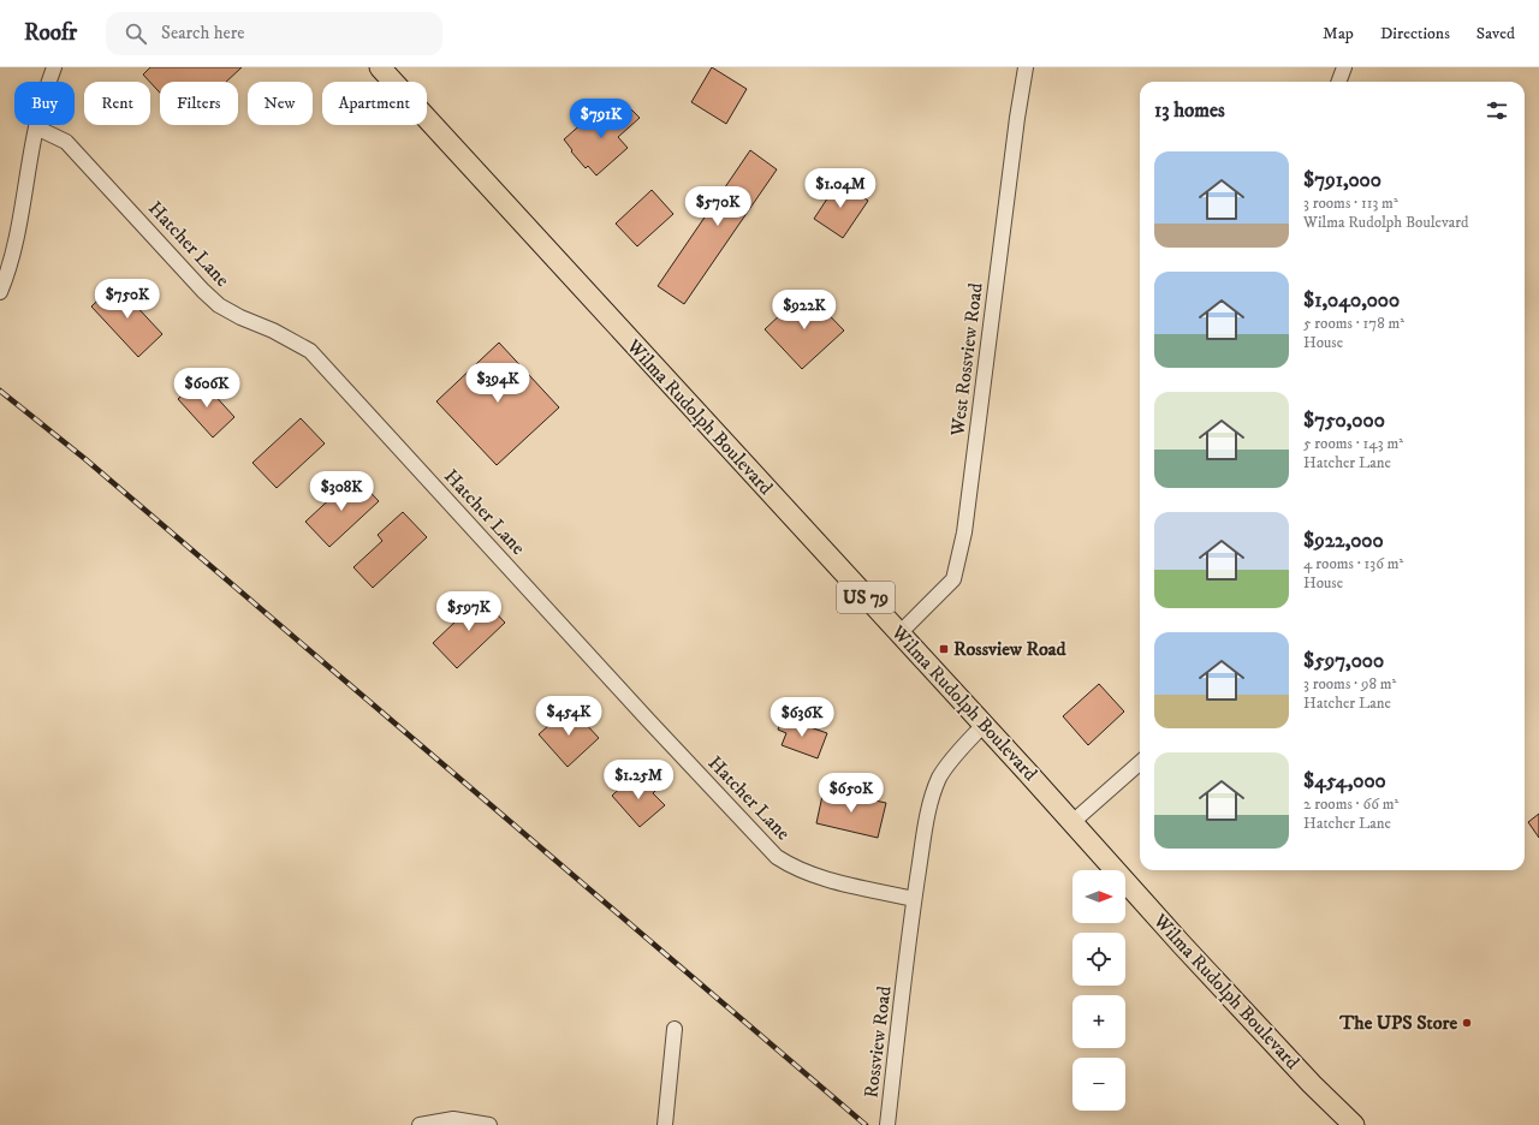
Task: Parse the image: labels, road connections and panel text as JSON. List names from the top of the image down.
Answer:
{
  "streets": {
    "highway": ["Wilma Rudolph Boulevard", "US 79"],
    "street": ["Hatcher Lane", "West Rossview Road", "Rossview Road"]
  },
  "crossings": [
    ["Hatcher Lane", "Rossview Road"],
    ["West Rossview Road", "Wilma Rudolph Boulevard"],
    ["Wilma Rudolph Boulevard", "Rossview Road"]
  ],
  "places": {
    "transit": ["Rossview Road"],
    "other": ["The UPS Store"]
  },
  "north": "right",
  "page": {
    "header": "Roofr",
    "search": "Search here",
    "nav": ["Map", "Directions", "Saved"],
    "chip": [
      "Buy",
      "Rent",
      "Filters",
      "New",
      "Apartment"
    ],
    "heading": "13 homes",
    "price": [
      "$791K",
      "$1.04M",
      "$570K",
      "$750K",
      "$922K",
      "$394K",
      "$606K",
      "$308K",
      "$597K",
      "$454K",
      "$636K",
      "$1.25M",
      "$650K"
    ],
    "list": [
      {
        "name": "$791,000",
        "note": "3 rooms · 113 m² · Wilma Rudolph Boulevard"
      },
      {
        "name": "$1,040,000",
        "note": "5 rooms · 178 m² · House"
      },
      {
        "name": "$750,000",
        "note": "5 rooms · 143 m² · Hatcher Lane"
      },
      {
        "name": "$922,000",
        "note": "4 rooms · 136 m² · House"
      },
      {
        "name": "$597,000",
        "note": "3 rooms · 98 m² · Hatcher Lane"
      },
      {
        "name": "$454,000",
        "note": "2 rooms · 66 m² · Hatcher Lane"
      }
    ],
    "map_buttons": ["+", "−"]
  }
}
